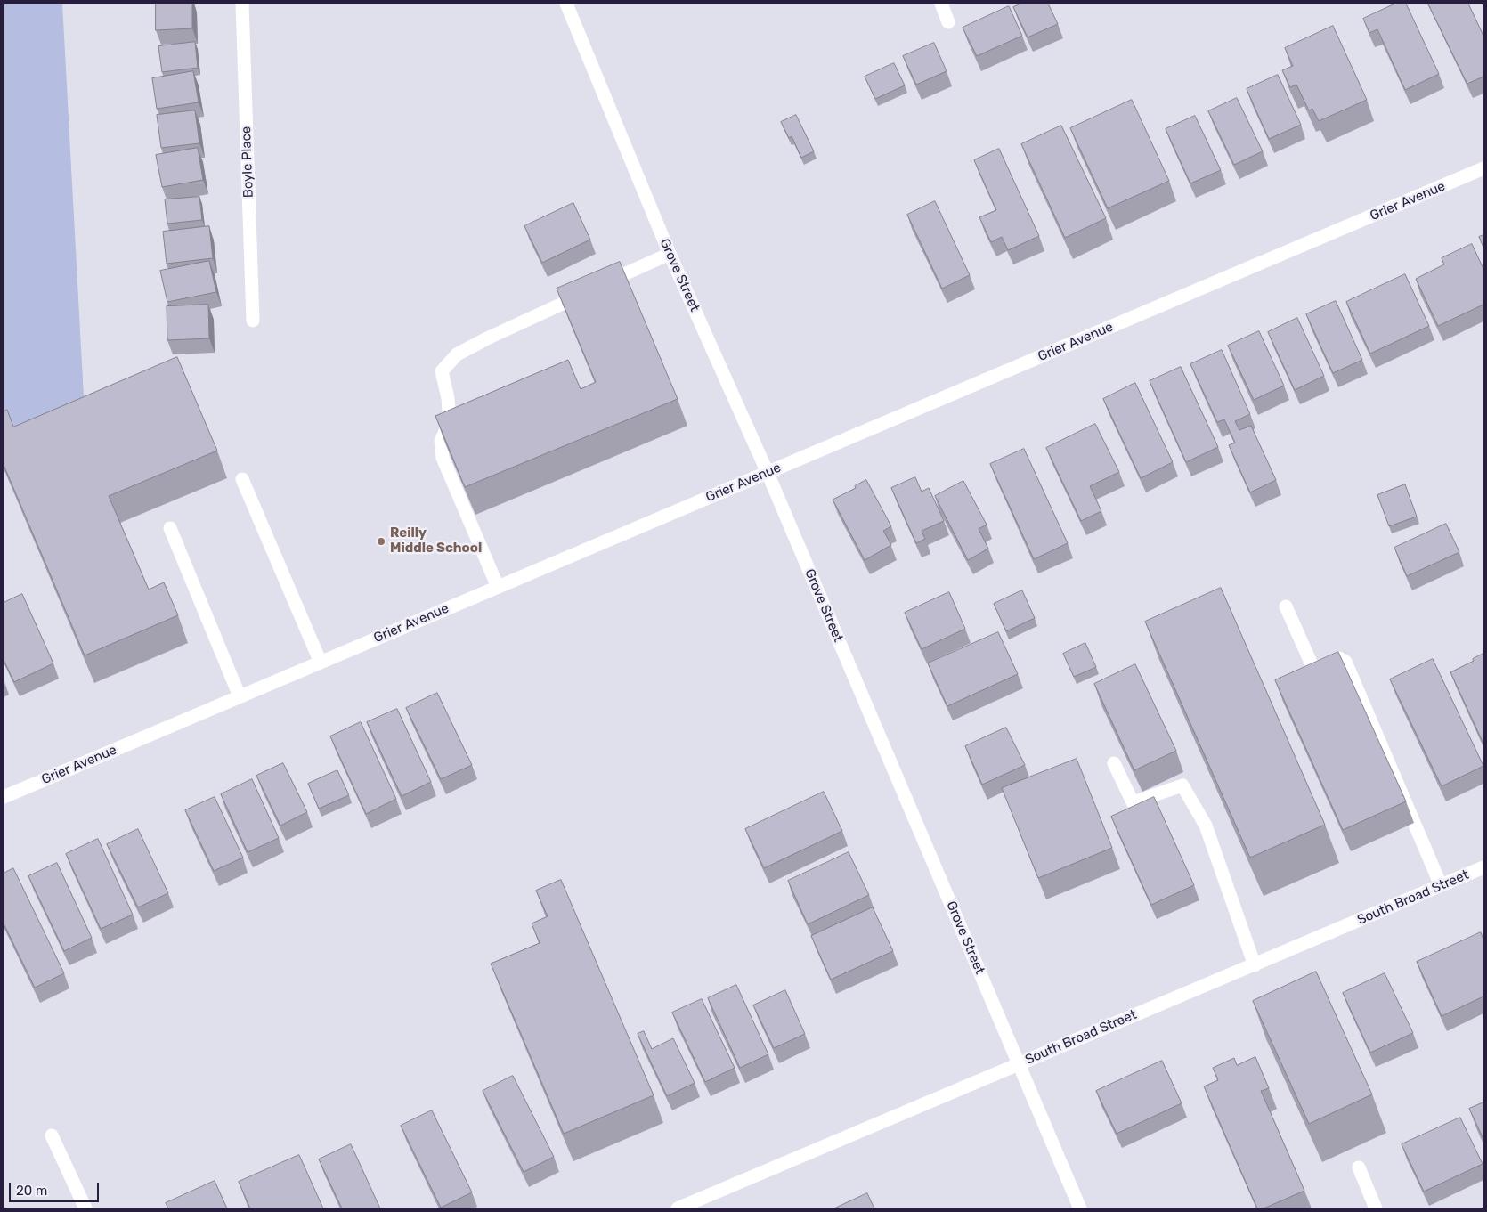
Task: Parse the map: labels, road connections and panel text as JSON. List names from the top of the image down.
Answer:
{
  "streets": {
    "street": [
      "Boyle Place",
      "Grier Avenue",
      "Grove Street",
      "South Broad Street"
    ]
  },
  "crossings": [
    ["Grier Avenue", "Grove Street"],
    ["Grove Street", "South Broad Street"]
  ],
  "places": ["Reilly Middle School"],
  "scale_bar": "20 m"
}
